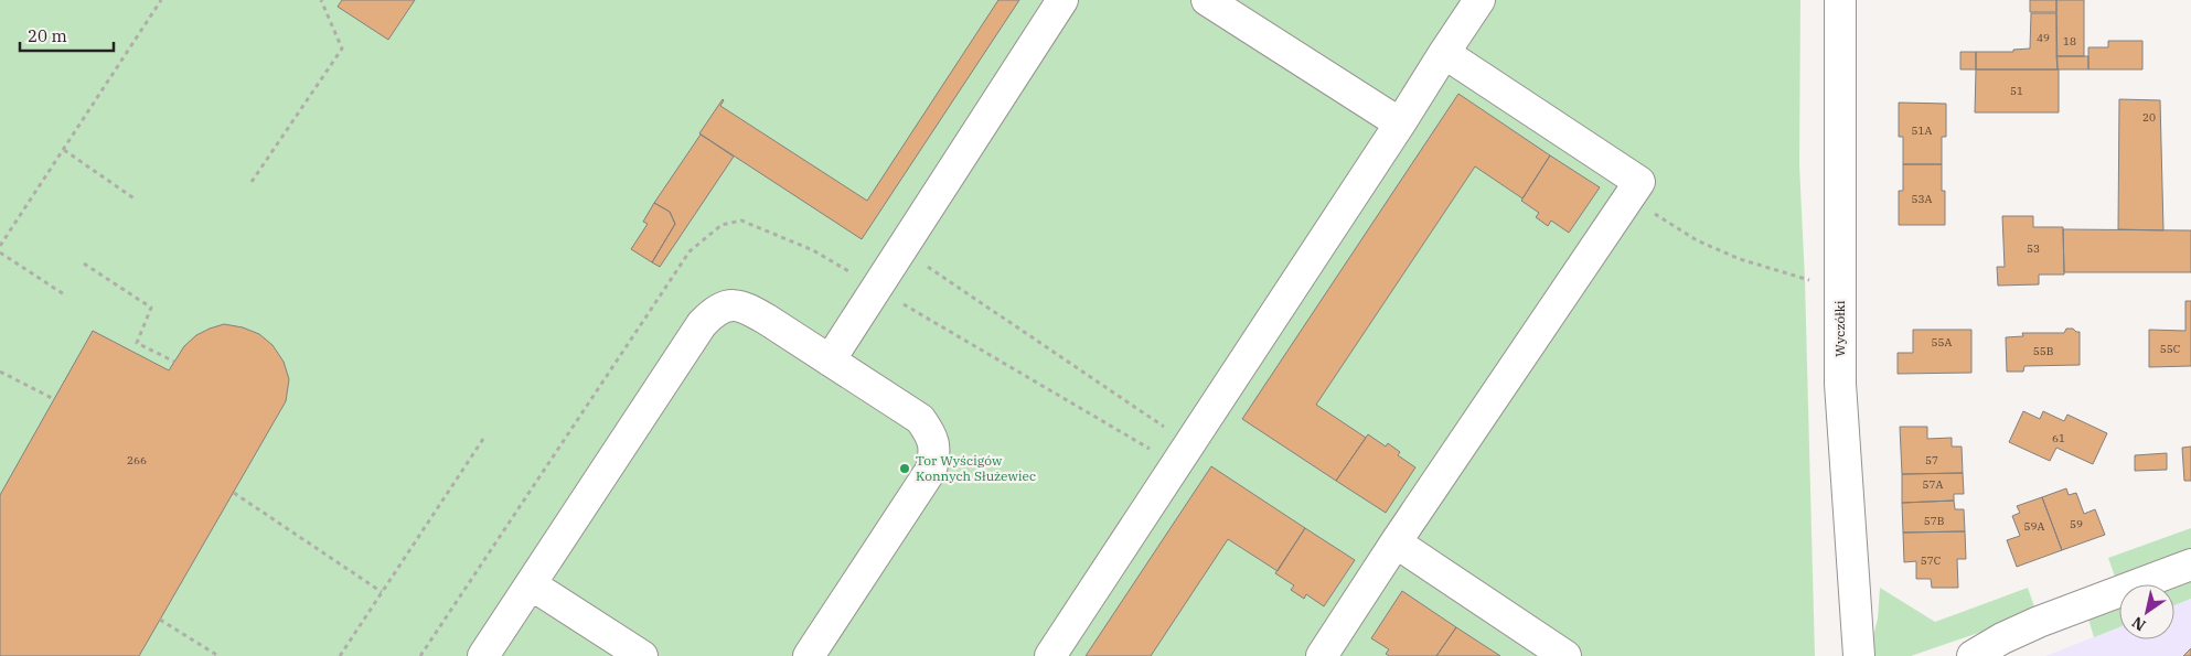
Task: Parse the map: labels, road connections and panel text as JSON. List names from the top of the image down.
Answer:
{
  "streets": {
    "street": ["Wyczółki"]
  },
  "places": ["Tor Wyścigów Konnych Służewiec"],
  "house_numbers": [
    "49",
    "18",
    "51",
    "20",
    "51A",
    "53A",
    "53",
    "55A",
    "55C",
    "55B",
    "61",
    "266",
    "57",
    "57A",
    "57B",
    "59",
    "59A",
    "57C"
  ],
  "scale_bar": "20 m",
  "north": "bottom left"
}
